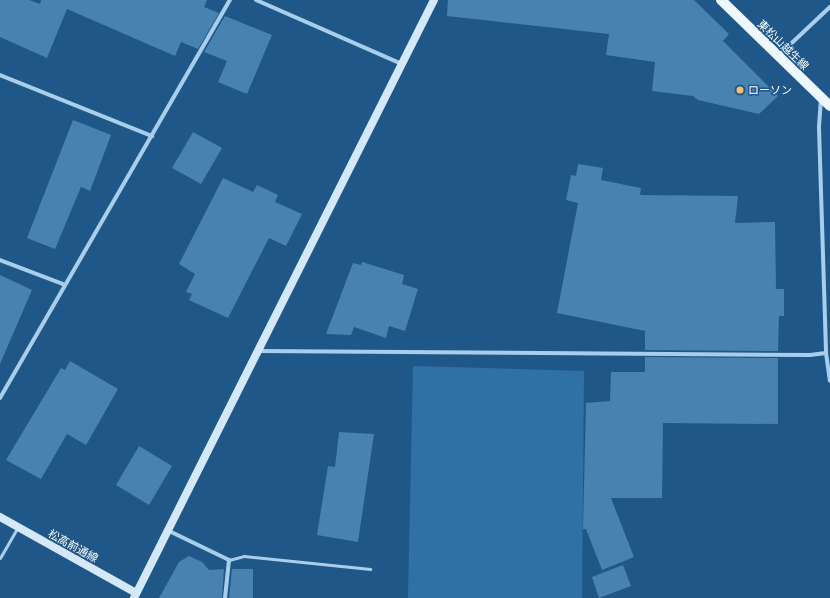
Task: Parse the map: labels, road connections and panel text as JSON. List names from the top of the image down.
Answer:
{
  "streets": {
    "main road": ["東松山越生線"],
    "street": ["松高前通線"]
  },
  "places": ["ローソン"]
}
